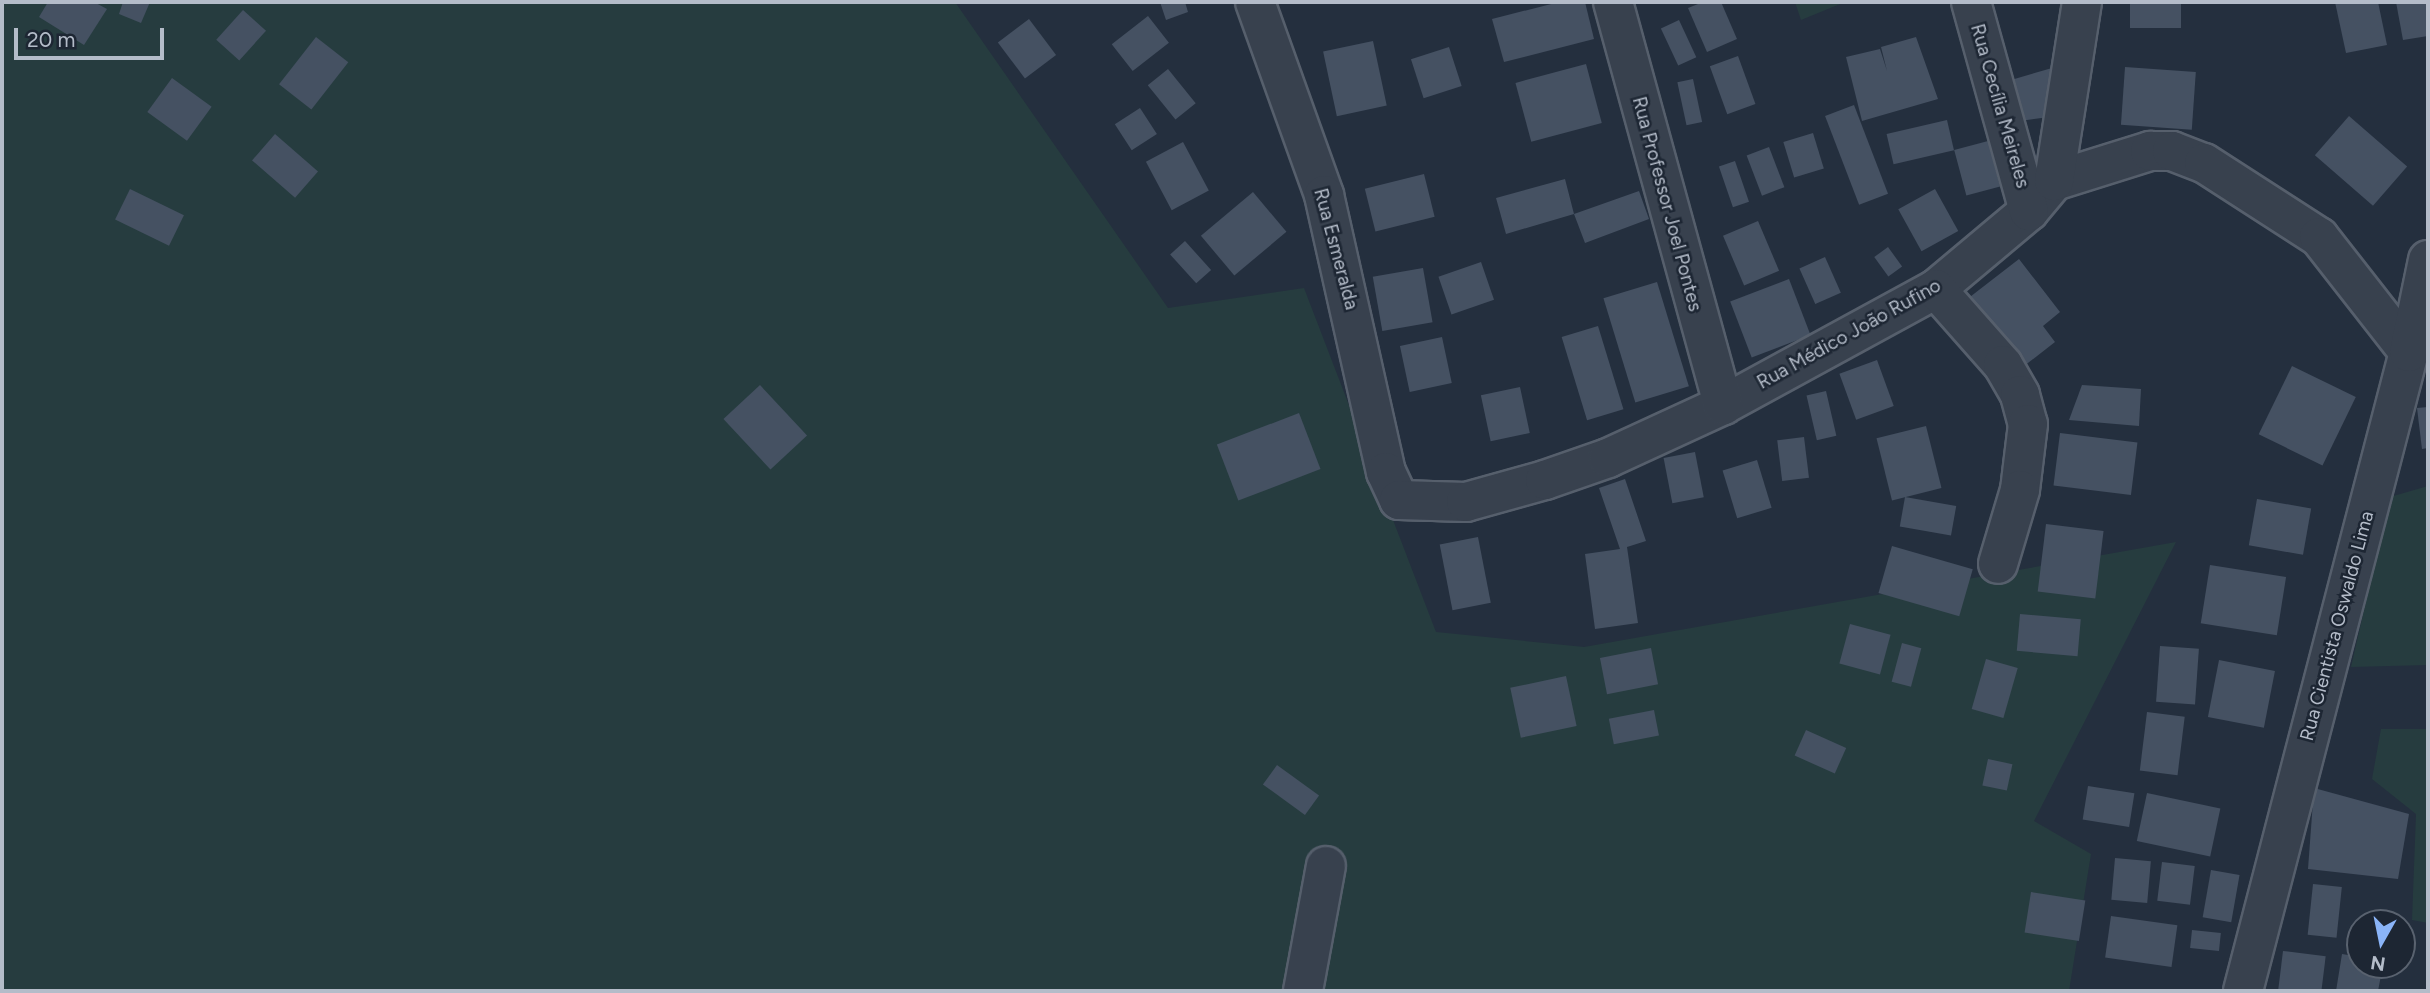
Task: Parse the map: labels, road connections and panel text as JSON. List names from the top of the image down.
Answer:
{
  "streets": {
    "street": [
      "Rua Cecília Meireles",
      "Rua Professor Joel Pontes",
      "Rua Esmeralda",
      "Rua Médico João Rufino",
      "Rua Cientista Oswaldo Lima"
    ]
  },
  "crossings": [
    ["Rua Cecília Meireles", "Rua Médico João Rufino"],
    ["Rua Professor Joel Pontes", "Rua Médico João Rufino"],
    ["Rua Esmeralda", "Rua Médico João Rufino"]
  ],
  "scale_bar": "20 m",
  "north": "bottom"
}
